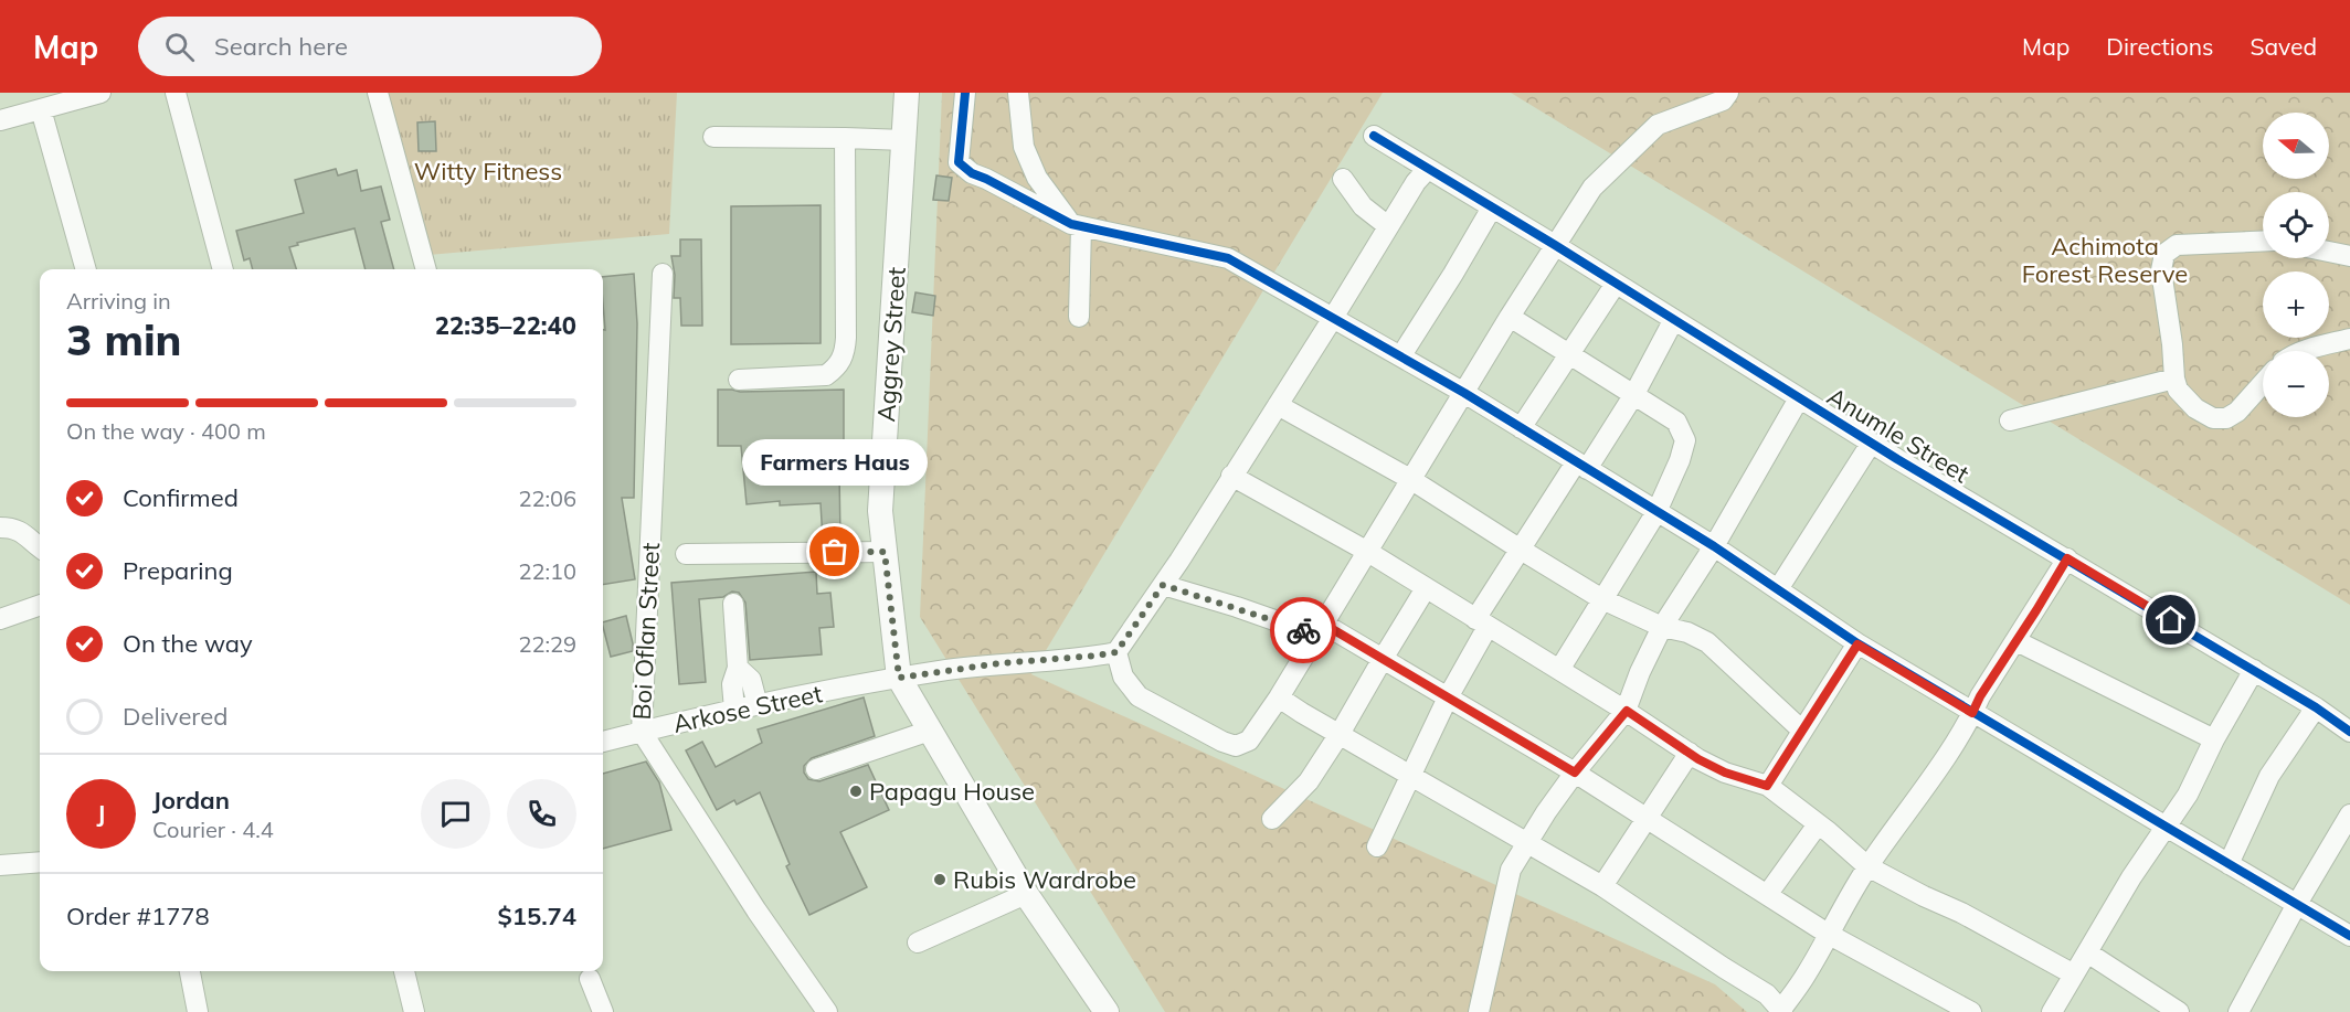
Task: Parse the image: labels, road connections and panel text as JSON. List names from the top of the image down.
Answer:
{
  "streets": {
    "main road": ["Aggrey Street"],
    "street": ["Anumle Street", "Boi Oflan Street", "Arkose Street"]
  },
  "crossings": [
    ["Aggrey Street", "Arkose Street"],
    ["Boi Oflan Street", "Arkose Street"]
  ],
  "parks": ["Witty Fitness", "Achimota Forest Reserve"],
  "places": ["Farmers Haus", "Papagu House", "Rubis Wardrobe"],
  "north": "left",
  "page": {
    "header": "Map",
    "search": "Search here",
    "nav": ["Map", "Directions", "Saved"],
    "map_buttons": ["+", "−"],
    "heading": ["3 min", "Arriving in", "22:35–22:40"],
    "panel": [
      "Jordan",
      "Courier · 4.4",
      "Order #1778",
      "$15.74"
    ],
    "bar": "On the way · 400 m",
    "bubble": "Farmers Haus",
    "list": [
      ["Confirmed", "22:06"],
      ["Preparing", "22:10"],
      ["On the way", "22:29"],
      "Delivered"
    ],
    "round": "J"
  }
}
